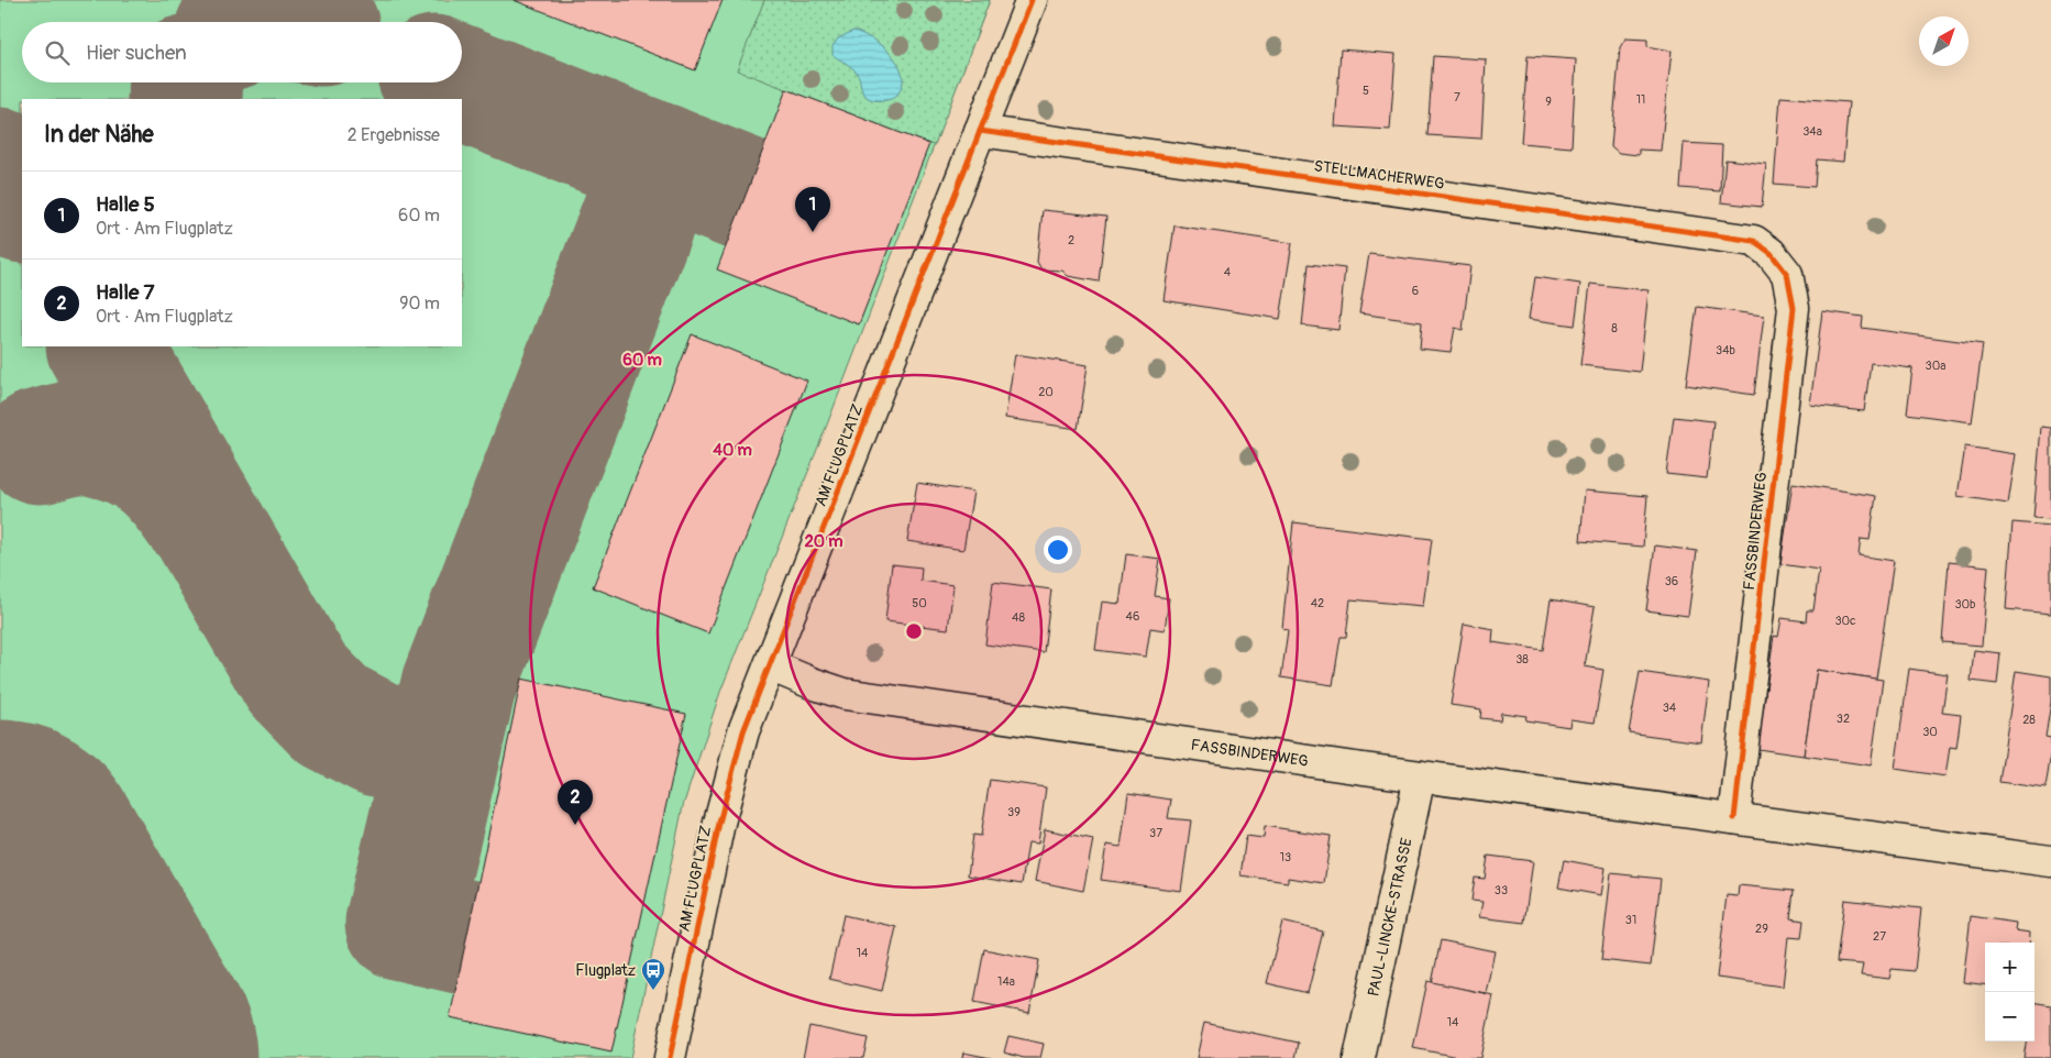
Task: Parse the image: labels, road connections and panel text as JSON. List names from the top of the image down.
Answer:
{
  "streets": {
    "street": [
      "STELLMACHERWEG",
      "AM FLUGPLATZ",
      "FASSBINDERWEG",
      "PAUL-LINCKE-STRASSE"
    ]
  },
  "crossings": [
    ["STELLMACHERWEG", "AM FLUGPLATZ"],
    ["STELLMACHERWEG", "FASSBINDERWEG"],
    ["AM FLUGPLATZ", "FASSBINDERWEG"],
    ["FASSBINDERWEG", "PAUL-LINCKE-STRASSE"]
  ],
  "places": {
    "bus stop": ["Flugplatz"]
  },
  "house_numbers": [
    "5",
    "7",
    "11",
    "9",
    "34a",
    "2",
    "4",
    "6",
    "8",
    "34b",
    "30a",
    "20",
    "36",
    "50",
    "42",
    "30b",
    "46",
    "48",
    "30c",
    "38",
    "34",
    "32",
    "28",
    "30",
    "39",
    "37",
    "13",
    "33",
    "31",
    "29",
    "27",
    "14",
    "14a",
    "14"
  ],
  "north": "top right",
  "page": {
    "search": "Hier suchen",
    "heading": ["In der Nähe", "2 Ergebnisse"],
    "list": [
      {
        "mark": "1",
        "name": "Halle 5",
        "note": "Ort · Am Flugplatz",
        "value": "60 m"
      },
      {
        "mark": "2",
        "name": "Halle 7",
        "note": "Ort · Am Flugplatz",
        "value": "90 m"
      }
    ],
    "pins": ["1", "2"],
    "map_buttons": ["+", "−"]
  },
  "rings": ["60 m", "40 m", "20 m"]
}
